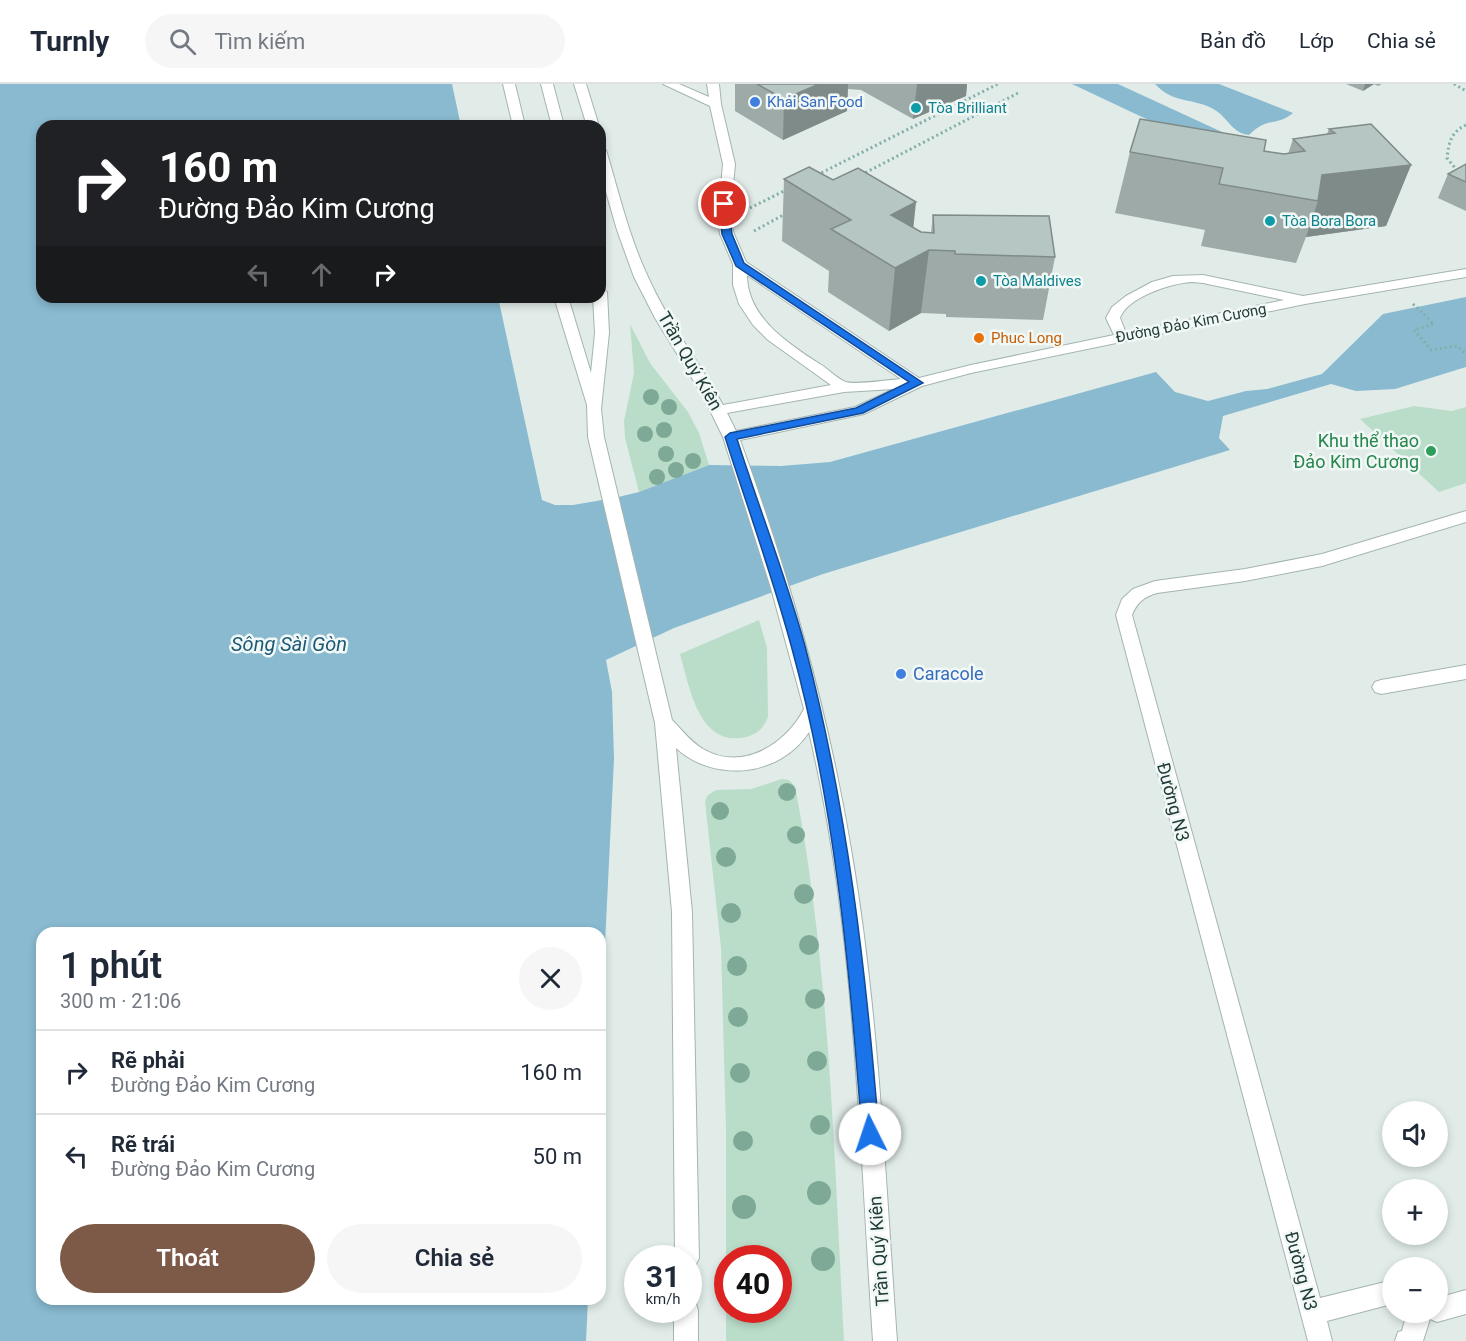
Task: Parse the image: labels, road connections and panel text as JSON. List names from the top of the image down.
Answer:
{
  "streets": {
    "street": ["Đường Đảo Kim Cương", "Trần Quý Kiên", "Đường N3"]
  },
  "crossings": [
    ["Đường Đảo Kim Cương", "Trần Quý Kiên"]
  ],
  "water": ["Sông Sài Gòn"],
  "places": [
    "Khải San Food",
    "Tòa Brilliant",
    "Tòa Bora Bora",
    "Tòa Maldives",
    "Phuc Long",
    "Khu thể thao Đảo Kim Cương",
    "Caracole"
  ],
  "page": {
    "header": "Turnly",
    "search": "Tìm kiếm",
    "nav": ["Bản đồ", "Lớp", "Chia sẻ"],
    "turn": ["160 m", "Đường Đảo Kim Cương"],
    "heading": ["1 phút", "300 m · 21:06"],
    "list": [
      {
        "name": "Rẽ phải",
        "note": "Đường Đảo Kim Cương",
        "value": "160 m"
      },
      {
        "name": "Rẽ trái",
        "note": "Đường Đảo Kim Cương",
        "value": "50 m"
      }
    ],
    "map_buttons": ["+", "−"],
    "buttons": ["Thoát", "Chia sẻ"],
    "speed": "31 km/h",
    "limit": "40"
  }
}
